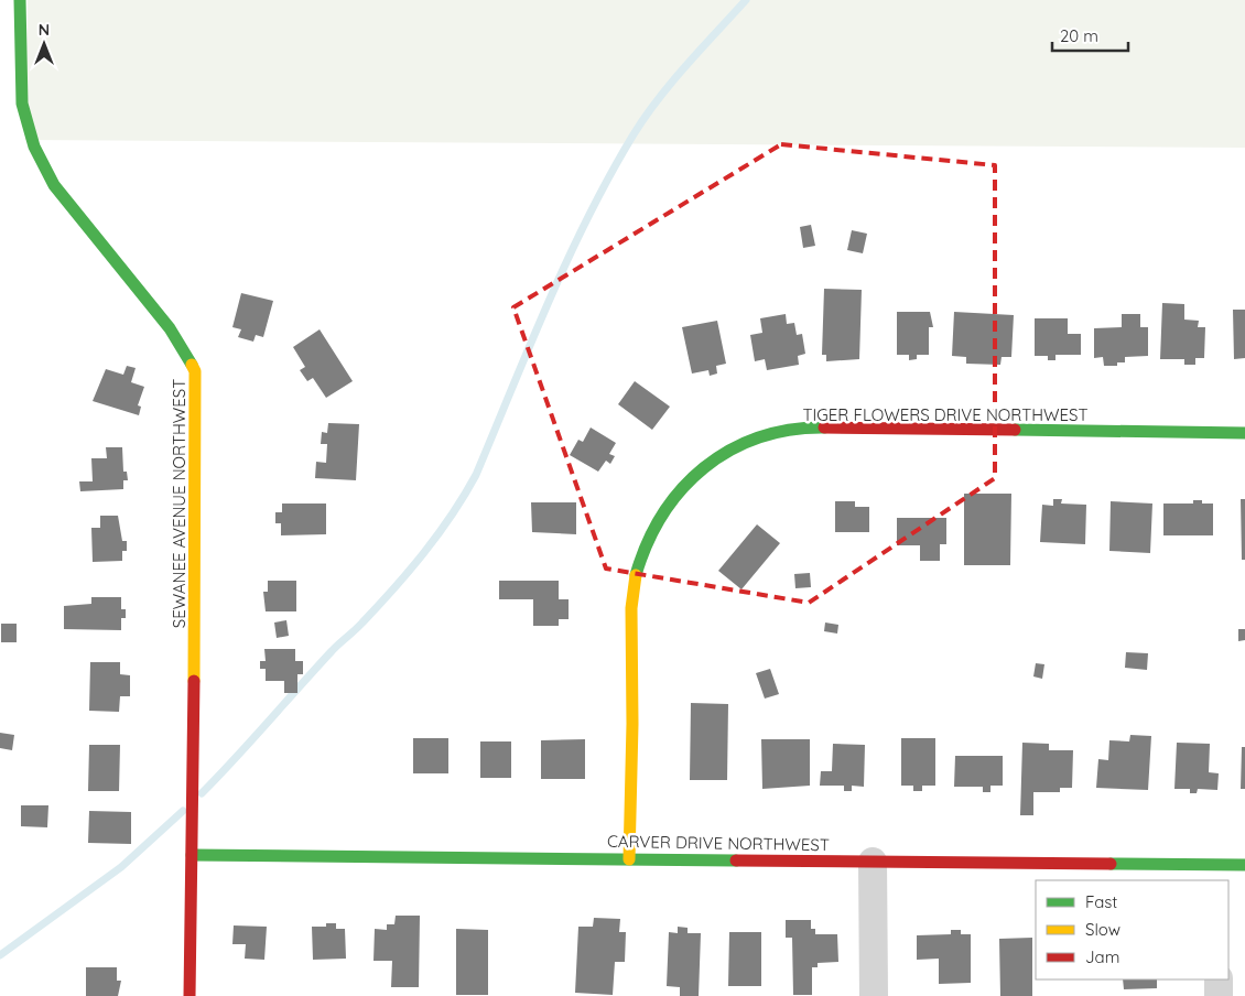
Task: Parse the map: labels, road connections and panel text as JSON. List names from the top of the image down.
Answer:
{
  "streets": {
    "street": ["TIGER FLOWERS DRIVE NORTHWEST", "SEWANEE AVENUE NORTHWEST", "CARVER DRIVE NORTHWEST"]
  },
  "crossings": [
    ["TIGER FLOWERS DRIVE NORTHWEST", "CARVER DRIVE NORTHWEST"],
    ["SEWANEE AVENUE NORTHWEST", "CARVER DRIVE NORTHWEST"]
  ],
  "legend": ["Fast", "Slow", "Jam"],
  "scale_bar": "20 m",
  "north": "top"
}
